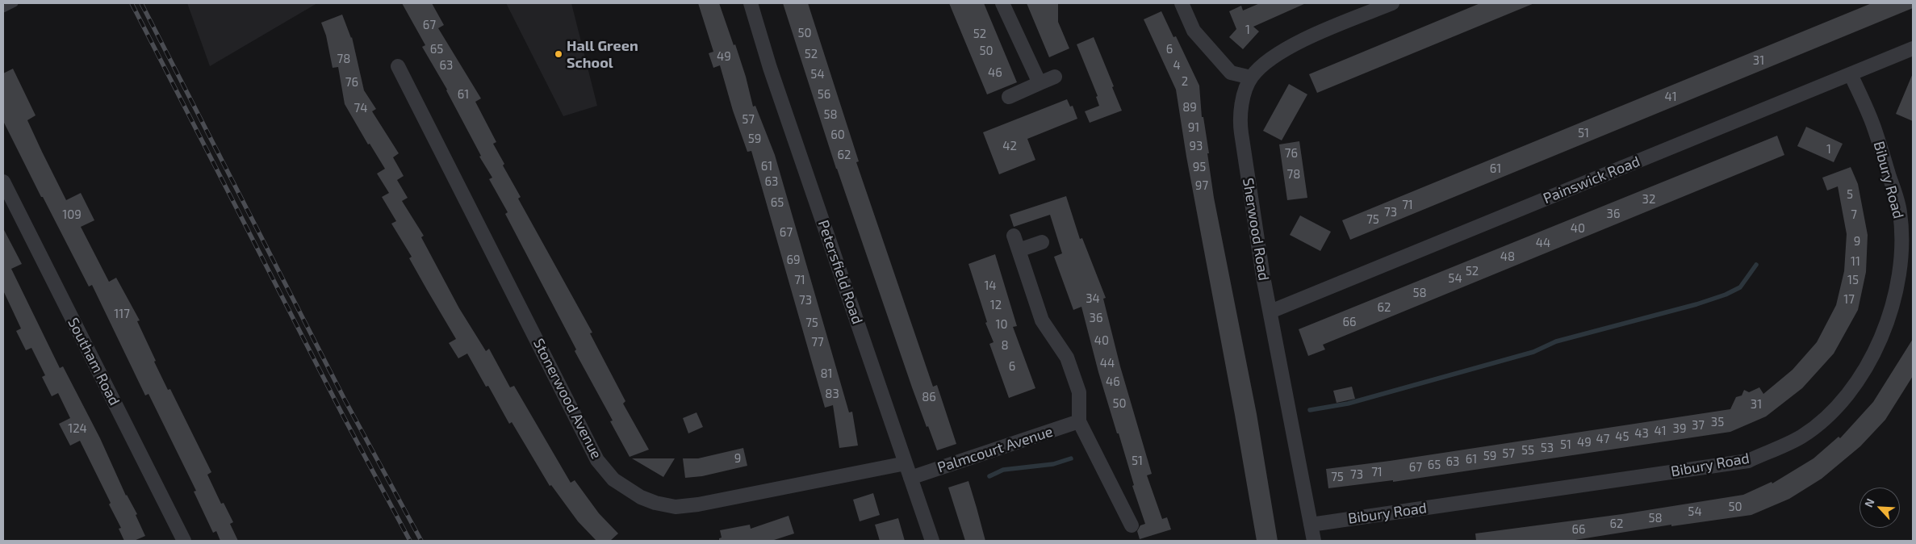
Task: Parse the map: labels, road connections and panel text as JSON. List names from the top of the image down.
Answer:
{
  "streets": {
    "street": [
      "Painswick Road",
      "Bibury Road",
      "Sherwood Road",
      "Petersfield Road",
      "Southam Road",
      "Stonerwood Avenue",
      "Palmcourt Avenue"
    ]
  },
  "crossings": [
    ["Painswick Road", "Bibury Road"],
    ["Painswick Road", "Sherwood Road"],
    ["Bibury Road", "Sherwood Road"],
    ["Petersfield Road", "Stonerwood Avenue"],
    ["Petersfield Road", "Palmcourt Avenue"]
  ],
  "places": ["Hall Green School"],
  "house_numbers": [
    "67",
    "1",
    "50",
    "52",
    "65",
    "6",
    "50",
    "52",
    "49",
    "78",
    "31",
    "63",
    "4",
    "46",
    "54",
    "2",
    "76",
    "61",
    "56",
    "41",
    "89",
    "74",
    "58",
    "57",
    "91",
    "51",
    "60",
    "59",
    "42",
    "93",
    "1",
    "76",
    "62",
    "61",
    "95",
    "61",
    "78",
    "63",
    "97",
    "5",
    "32",
    "65",
    "71",
    "73",
    "36",
    "109",
    "7",
    "75",
    "40",
    "67",
    "9",
    "44",
    "48",
    "69",
    "11",
    "52",
    "54",
    "71",
    "15",
    "14",
    "58",
    "34",
    "17",
    "73",
    "12",
    "62",
    "117",
    "36",
    "66",
    "75",
    "10",
    "40",
    "77",
    "8",
    "44",
    "6",
    "81",
    "46",
    "83",
    "86",
    "50",
    "31",
    "35",
    "37",
    "124",
    "39",
    "41",
    "43",
    "45",
    "47",
    "49",
    "51",
    "53",
    "55",
    "57",
    "59",
    "9",
    "61",
    "51",
    "63",
    "65",
    "67",
    "71",
    "73",
    "75",
    "50",
    "54",
    "58",
    "62",
    "66"
  ],
  "north": "top left"
}
